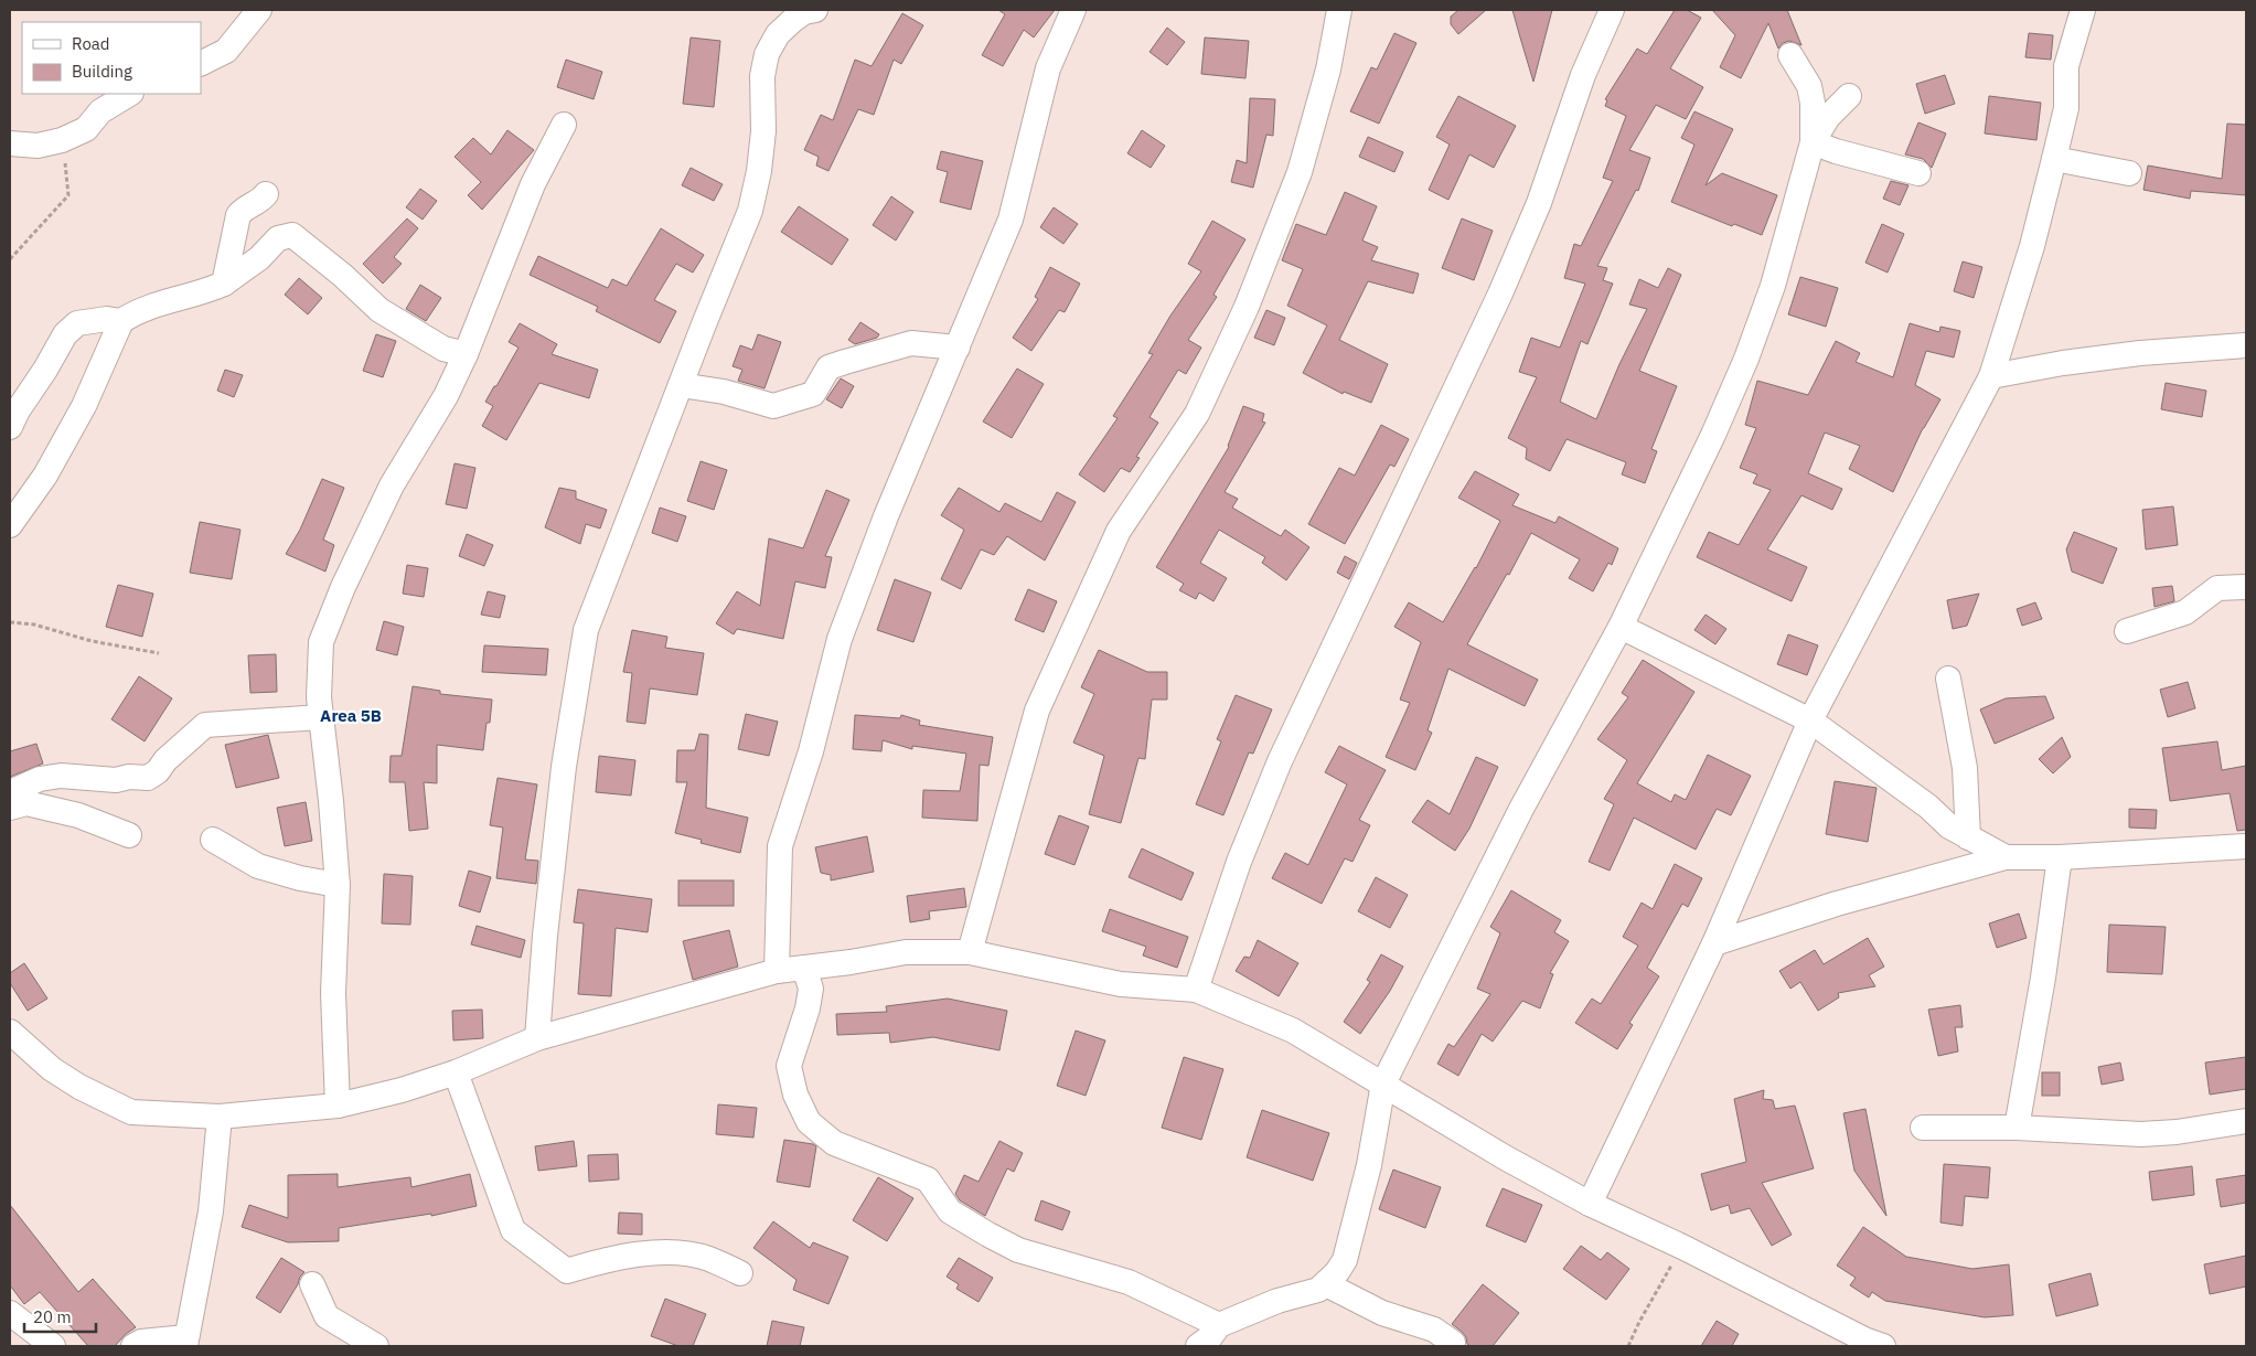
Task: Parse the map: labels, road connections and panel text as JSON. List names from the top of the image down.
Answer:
{
  "districts": ["Area 5B"],
  "legend": ["Road", "Building"],
  "scale_bar": "20 m"
}
